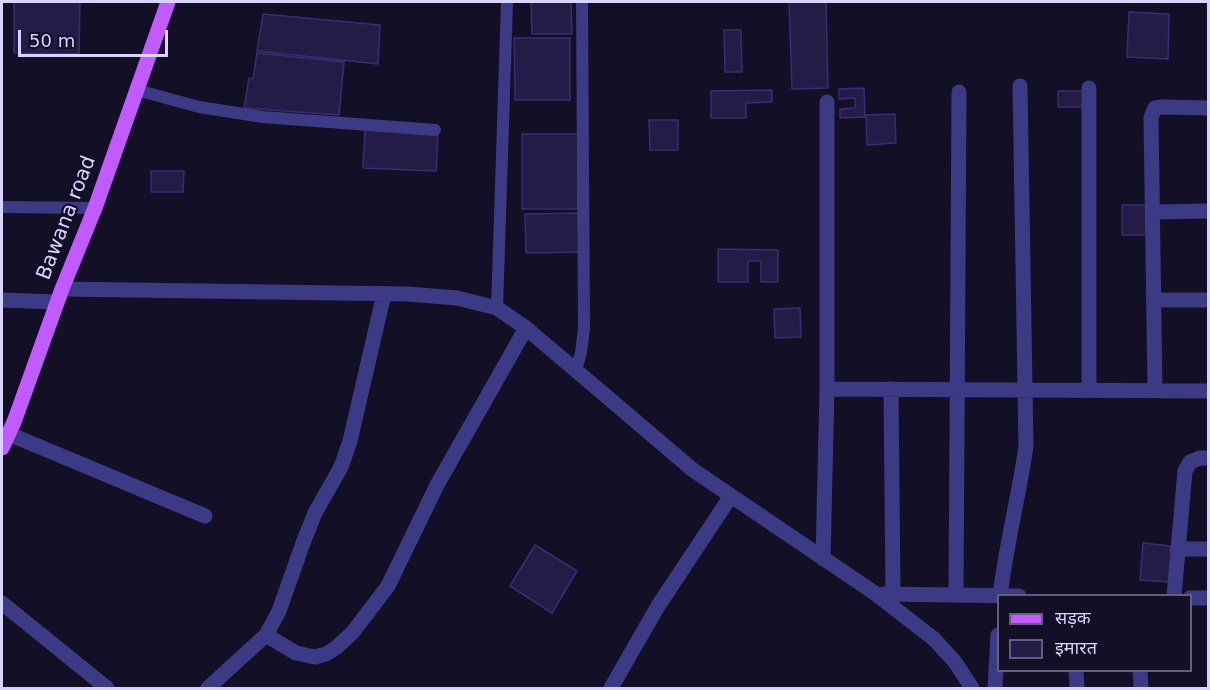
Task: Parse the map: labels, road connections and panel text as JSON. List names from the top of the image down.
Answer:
{
  "streets": {
    "main road": ["Bawana road"]
  },
  "legend": ["सड़क", "इमारत"],
  "scale_bar": "50 m"
}
